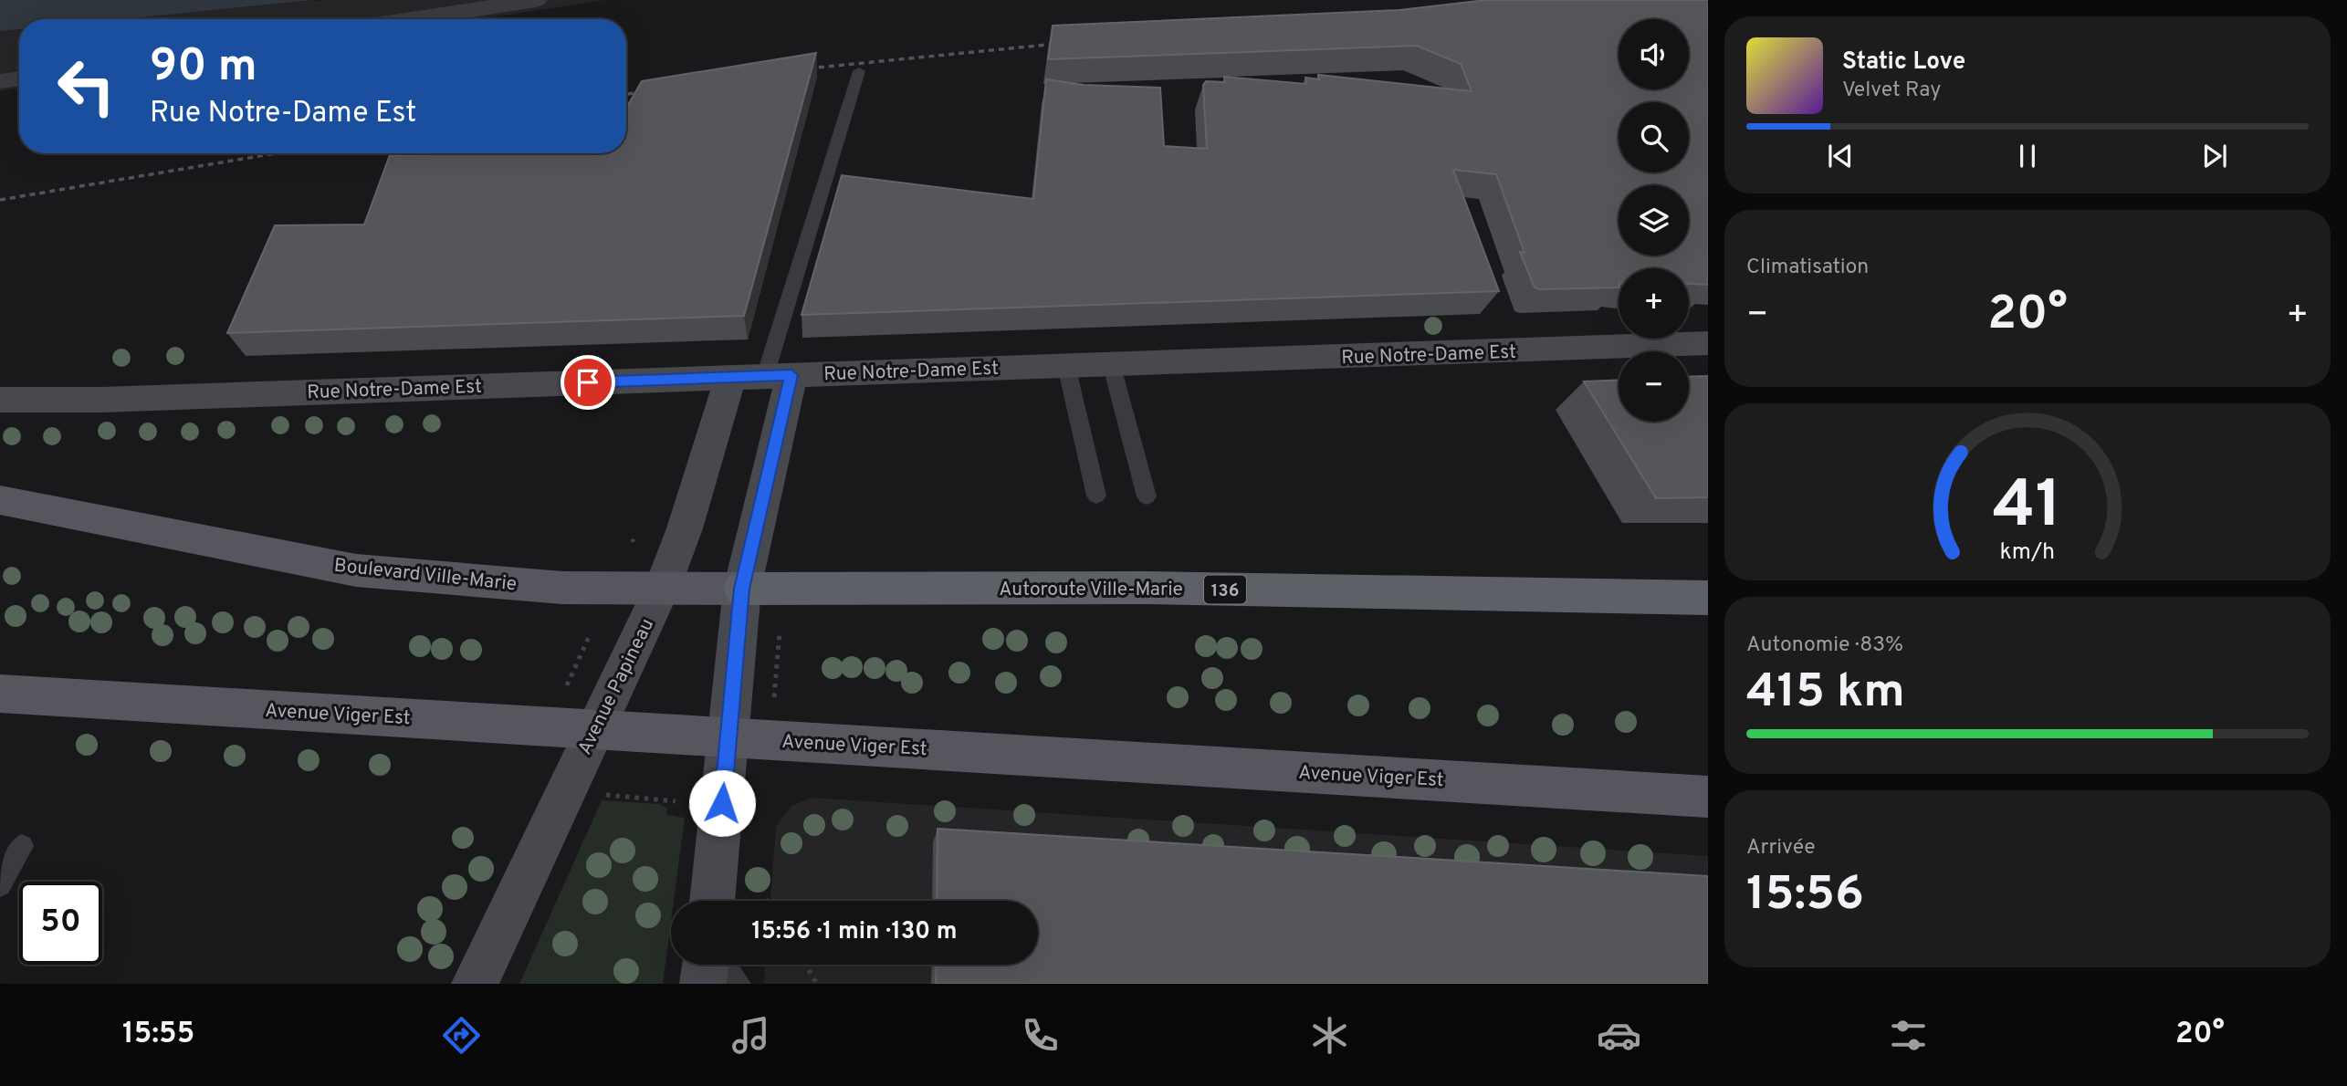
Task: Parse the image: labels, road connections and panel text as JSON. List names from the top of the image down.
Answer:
{
  "streets": {
    "highway": ["Autoroute Ville-Marie", "136"],
    "main road": [
      "Rue Notre-Dame Est",
      "Boulevard Ville-Marie",
      "Avenue Papineau",
      "Avenue Viger Est"
    ]
  },
  "crossings": [
    ["Rue Notre-Dame Est", "Avenue Papineau"],
    ["Boulevard Ville-Marie", "Autoroute Ville-Marie"],
    ["Boulevard Ville-Marie", "Avenue Papineau"],
    ["Avenue Papineau", "Avenue Viger Est"]
  ],
  "page": {
    "map_buttons": ["+", "−"],
    "turn": ["90 m", "Rue Notre-Dame Est"],
    "song": ["Static Love", "Velvet Ray"],
    "tile": [
      "Climatisation",
      ["Autonomie · 83%", "415 km"],
      ["Arrivée", "15:56"]
    ],
    "heat": ["−", "20°", "+"],
    "limit": "50",
    "trip": "15:56 · 1 min · 130 m",
    "tabs": ["15:55", "20°"],
    "gauge": ["41", "km/h"]
  }
}
